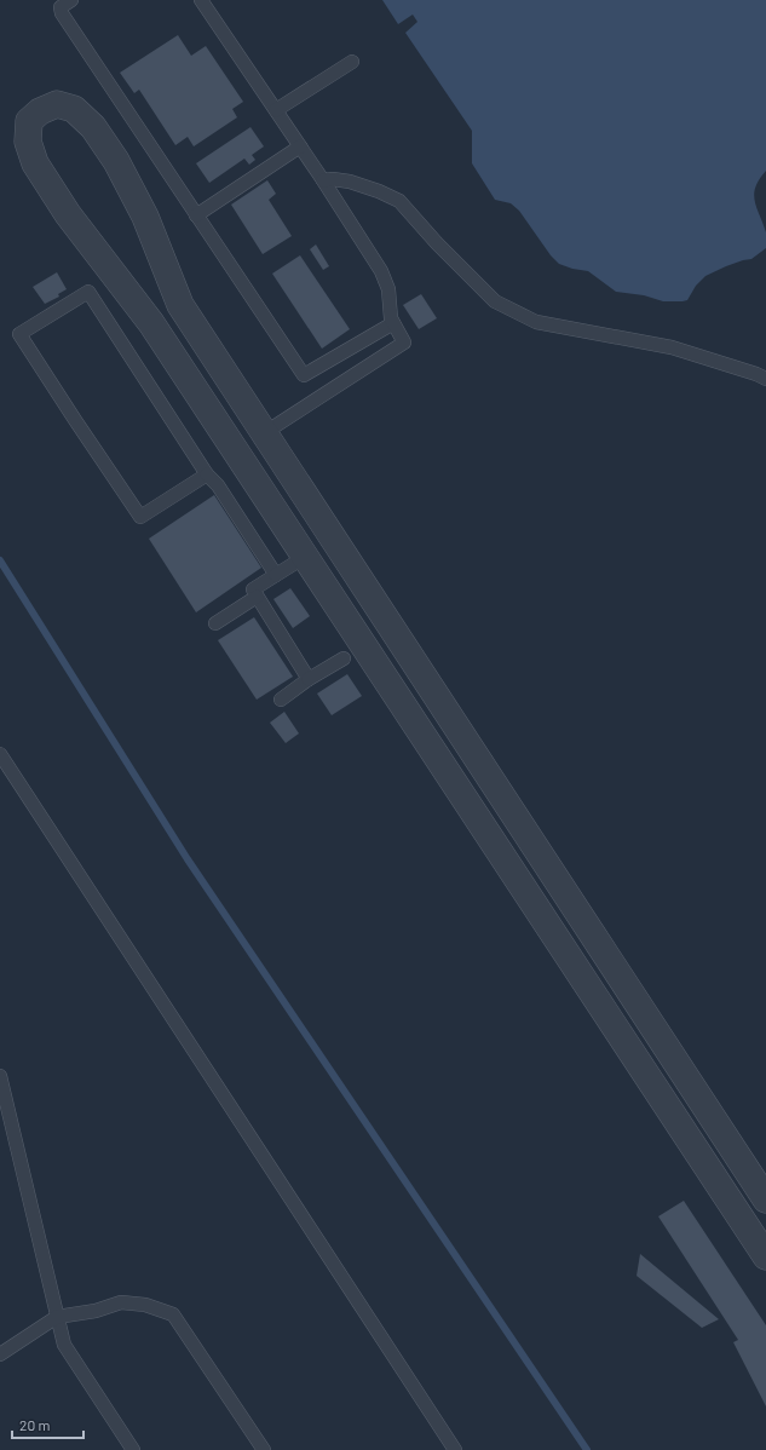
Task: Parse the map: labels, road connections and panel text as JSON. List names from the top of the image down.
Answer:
{
  "scale_bar": "20 m"
}
